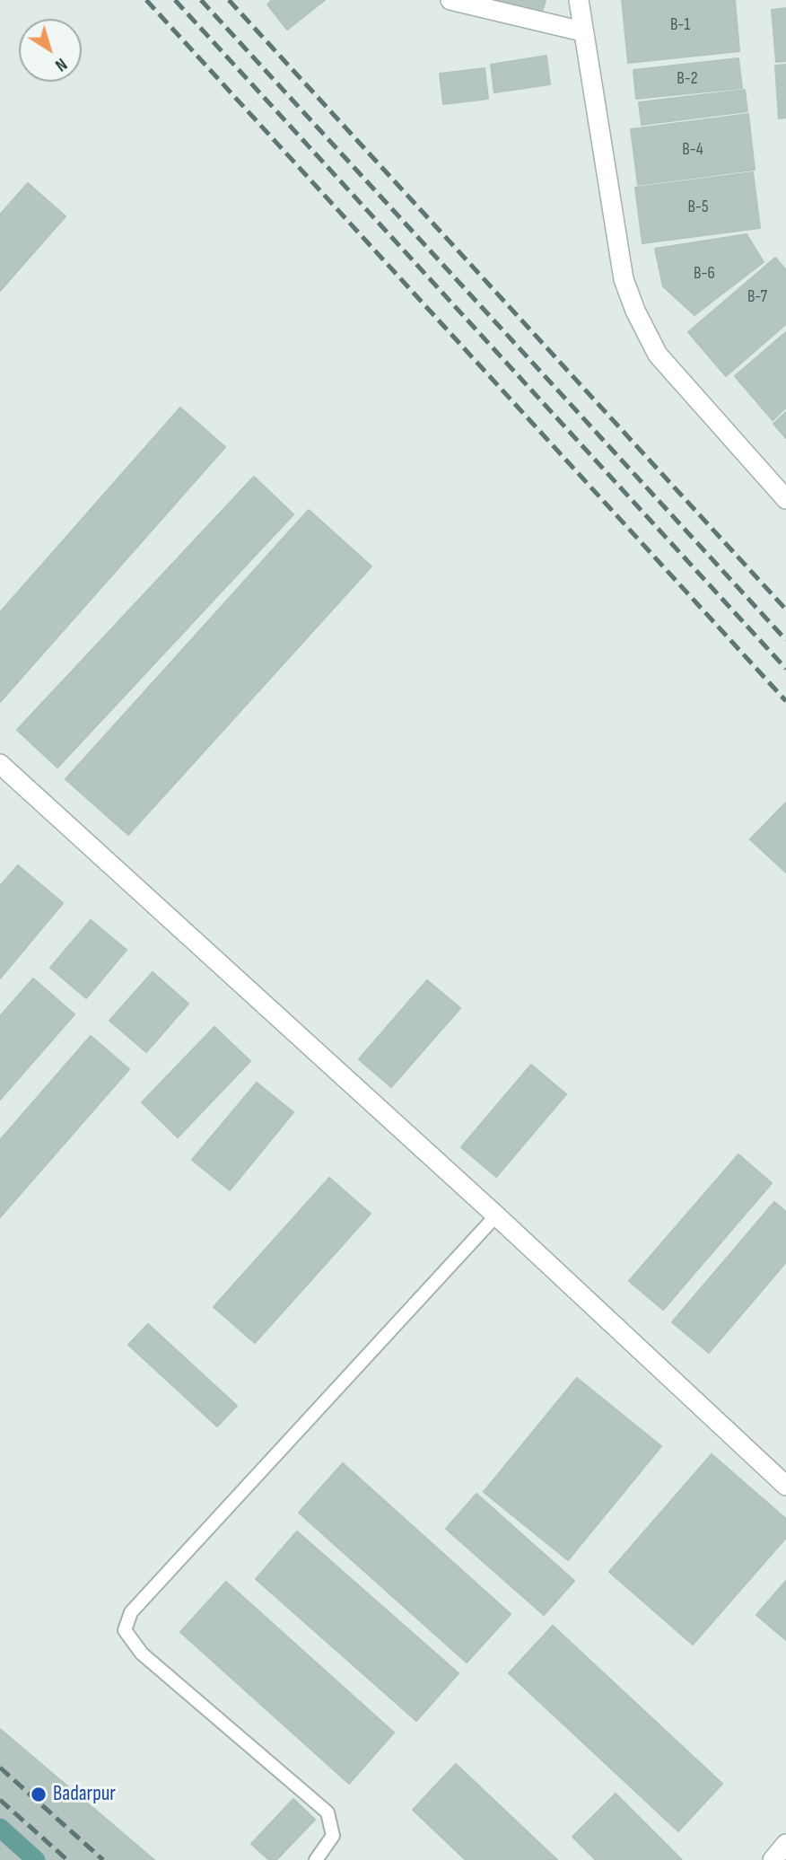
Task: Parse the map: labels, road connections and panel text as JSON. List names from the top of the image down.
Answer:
{
  "places": ["Badarpur"],
  "house_numbers": [
    "B-1",
    "B-2",
    "B-4",
    "B-5",
    "B-6",
    "B-7"
  ],
  "north": "bottom right"
}
